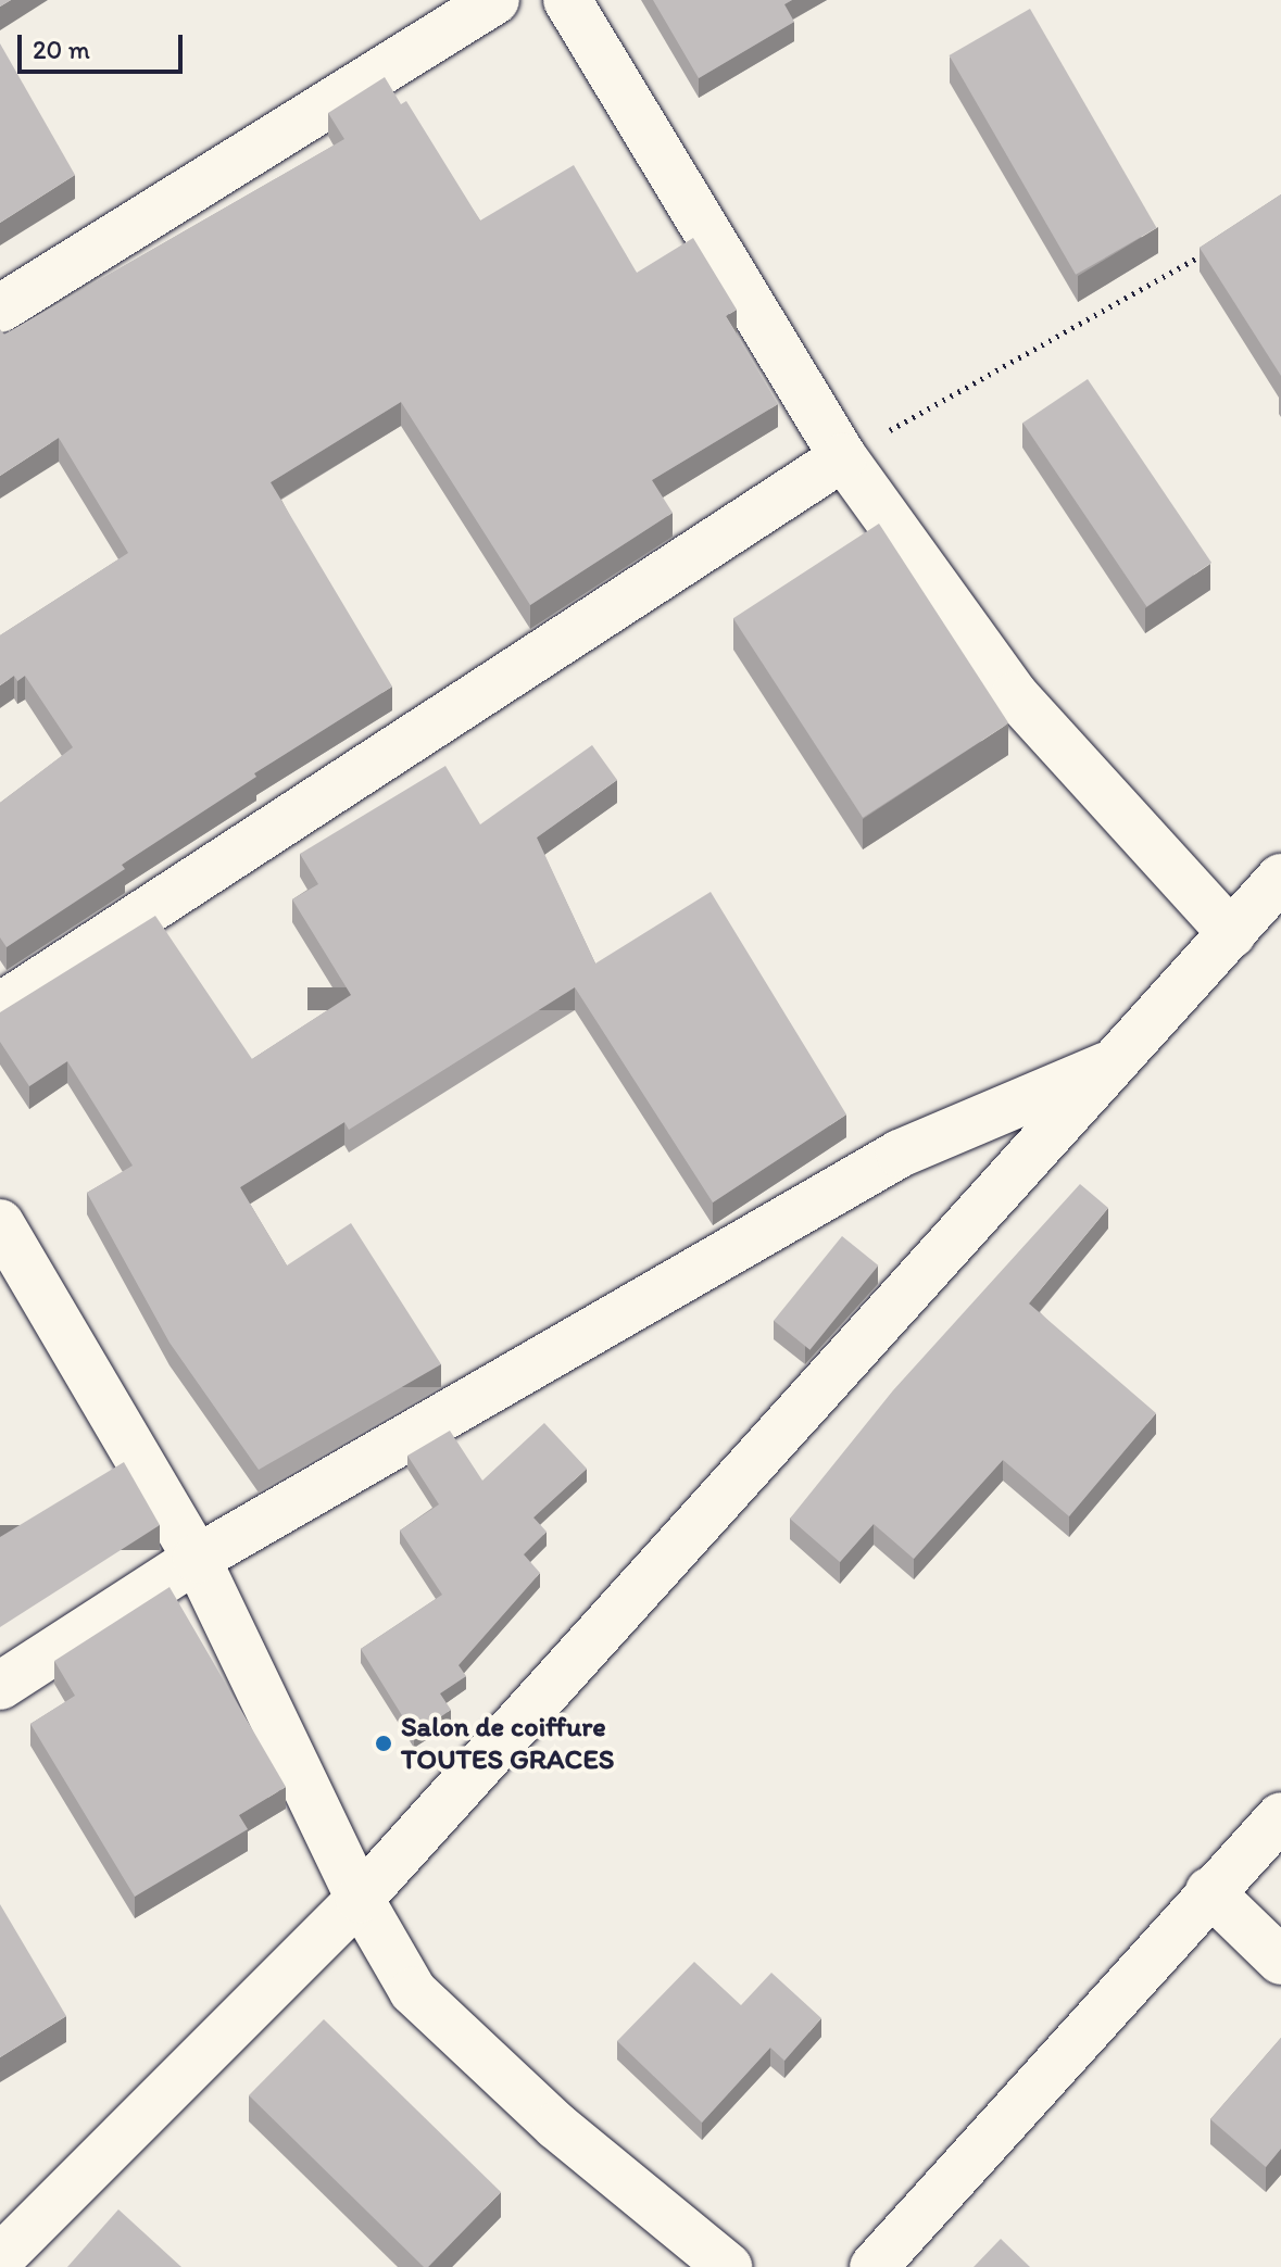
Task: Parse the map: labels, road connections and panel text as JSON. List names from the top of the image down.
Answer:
{
  "places": ["Salon de coiffure TOUTES GRACES"],
  "scale_bar": "20 m"
}
